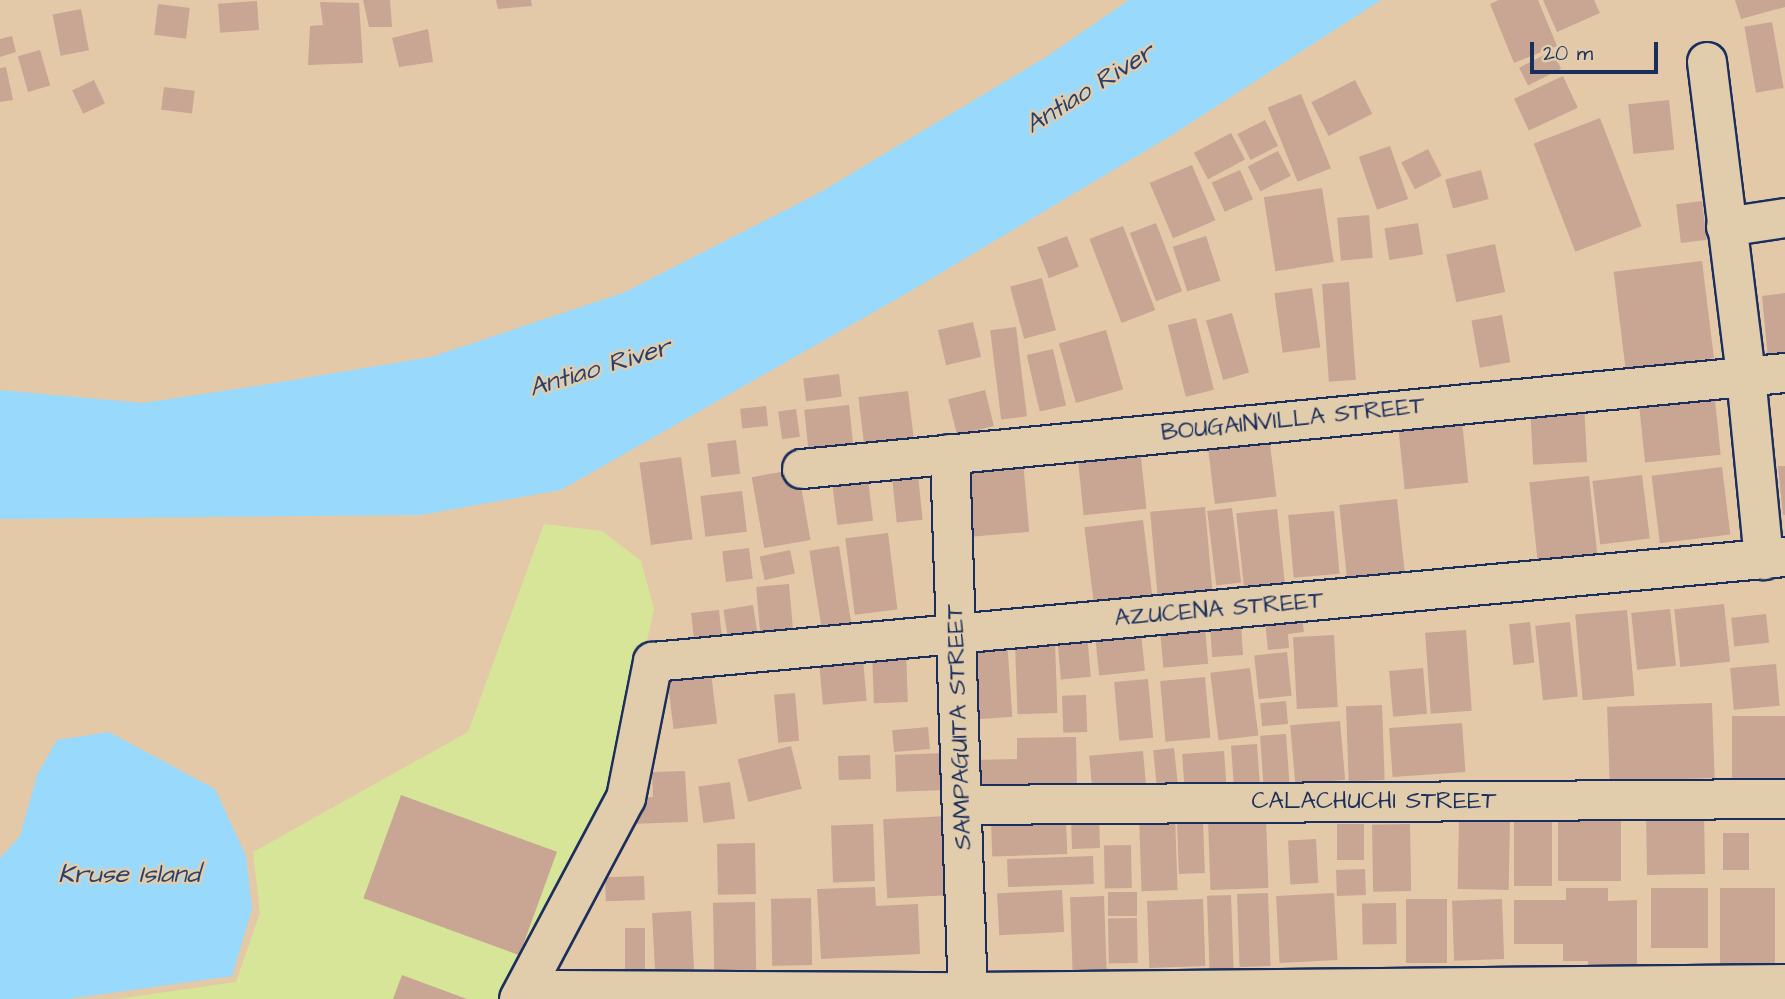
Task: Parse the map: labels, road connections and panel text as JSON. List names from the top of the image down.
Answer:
{
  "streets": {
    "street": [
      "BOUGAINVILLA STREET",
      "AZUCENA STREET",
      "SAMPAGUITA STREET",
      "CALACHUCHI STREET"
    ]
  },
  "crossings": [
    ["BOUGAINVILLA STREET", "SAMPAGUITA STREET"],
    ["AZUCENA STREET", "SAMPAGUITA STREET"],
    ["SAMPAGUITA STREET", "CALACHUCHI STREET"]
  ],
  "water": ["Antiao River", "Kruse Island"],
  "scale_bar": "20 m"
}
